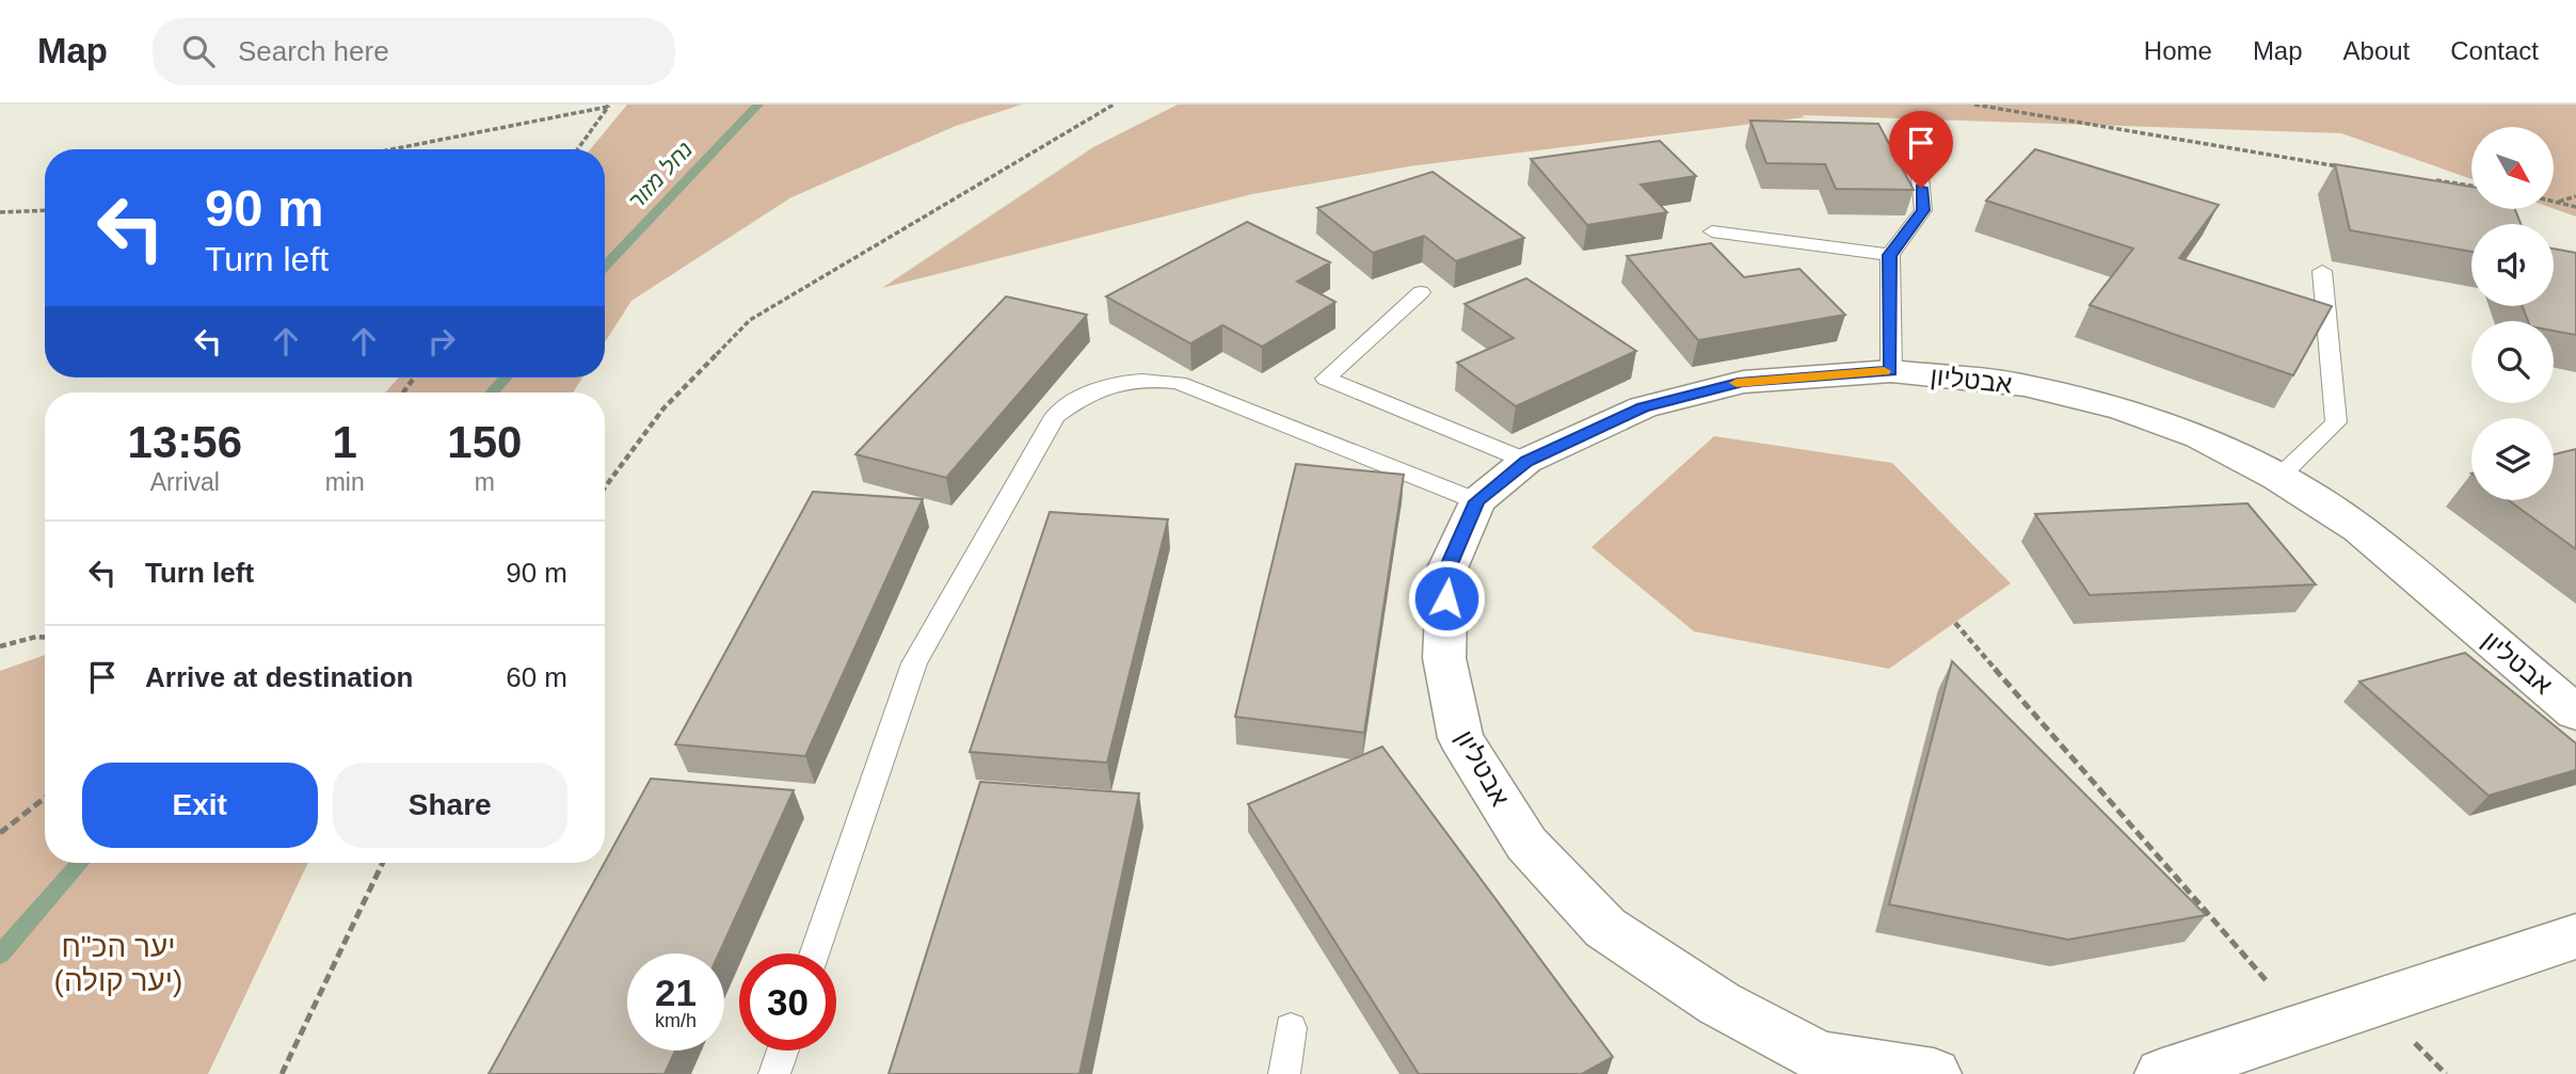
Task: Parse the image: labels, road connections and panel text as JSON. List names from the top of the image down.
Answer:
{
  "streets": {
    "street": ["אבטליון"]
  },
  "water": ["נחל מזור"],
  "parks": ["יער הכ\"ח (יער קולה)"],
  "north": "bottom right",
  "page": {
    "header": "Map",
    "search": "Search here",
    "nav": [
      "Home",
      "Map",
      "About",
      "Contact"
    ],
    "turn": ["90 m", "Turn left"],
    "eta": [
      "13:56",
      "Arrival",
      "1",
      "min",
      "150",
      "m"
    ],
    "list": [
      {
        "name": "Turn left",
        "value": "90 m"
      },
      {
        "name": "Arrive at destination",
        "value": "60 m"
      }
    ],
    "buttons": ["Exit", "Share"],
    "speed": "21 km/h",
    "limit": "30"
  }
}
